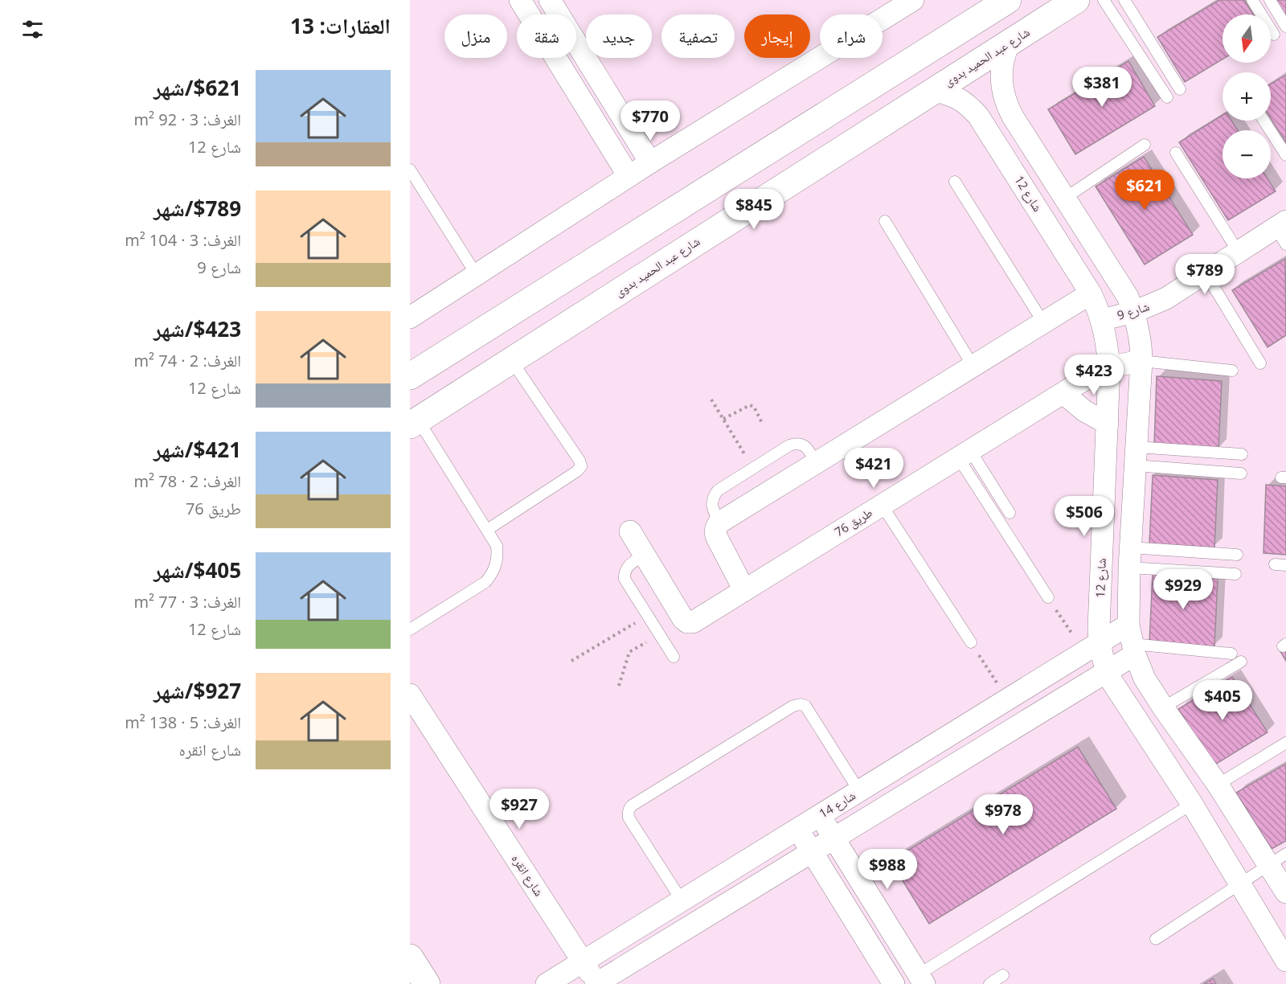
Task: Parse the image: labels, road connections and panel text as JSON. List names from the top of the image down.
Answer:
{
  "streets": {
    "main road": ["شارع عبد الحميد بدوى"],
    "street": [
      "شارع 12",
      "شارع 9",
      "طريق 76",
      "شارع 14",
      "شارع انقره"
    ]
  },
  "crossings": [
    ["شارع عبد الحميد بدوى", "شارع 12"],
    ["شارع 12", "شارع 9"],
    ["شارع 12", "طريق 76"],
    ["شارع 12", "شارع 14"],
    ["شارع 14", "شارع انقره"]
  ],
  "north": "bottom",
  "page": {
    "heading": "العقارات: 13",
    "map_buttons": ["+", "−"],
    "chip": [
      "شراء",
      "إيجار",
      "تصفية",
      "جديد",
      "شقة",
      "منزل"
    ],
    "list": [
      {
        "name": "$621/شهر",
        "note": "الغرف: 3 · 92 m² · شارع 12"
      },
      {
        "name": "$789/شهر",
        "note": "الغرف: 3 · 104 m² · شارع 9"
      },
      {
        "name": "$423/شهر",
        "note": "الغرف: 2 · 74 m² · شارع 12"
      },
      {
        "name": "$421/شهر",
        "note": "الغرف: 2 · 78 m² · طريق 76"
      },
      {
        "name": "$405/شهر",
        "note": "الغرف: 3 · 77 m² · شارع 12"
      },
      {
        "name": "$927/شهر",
        "note": "الغرف: 5 · 138 m² · شارع انقره"
      }
    ],
    "price": [
      "$381",
      "$770",
      "$621",
      "$845",
      "$789",
      "$423",
      "$421",
      "$506",
      "$929",
      "$405",
      "$927",
      "$978",
      "$988"
    ]
  }
}
